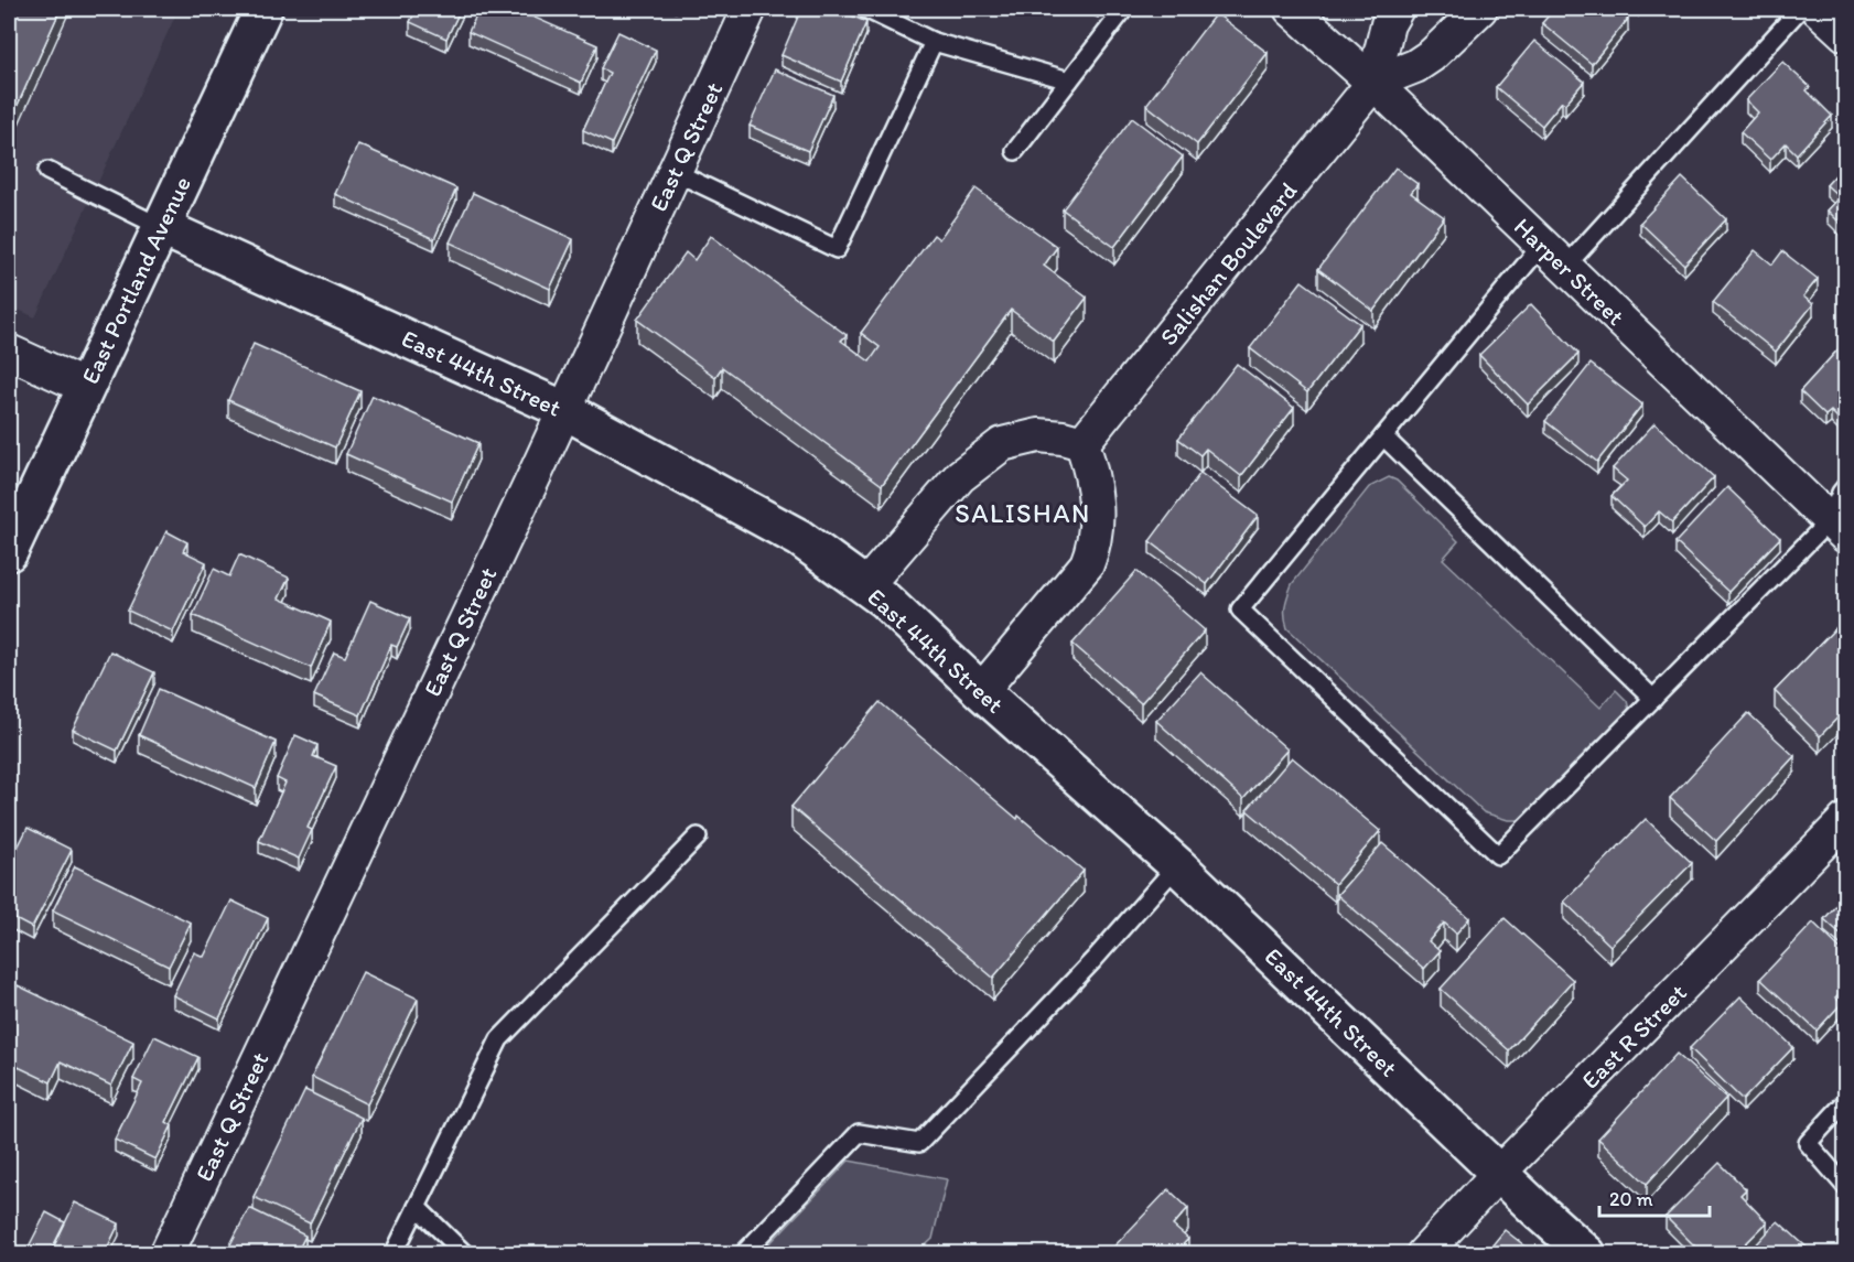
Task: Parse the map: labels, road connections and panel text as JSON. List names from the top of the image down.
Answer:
{
  "streets": {
    "street": [
      "East Q Street",
      "Salishan Boulevard",
      "Harper Street",
      "East Portland Avenue",
      "East 44th Street",
      "East R Street"
    ]
  },
  "crossings": [
    ["East Q Street", "East 44th Street"],
    ["Salishan Boulevard", "Harper Street"],
    ["East Portland Avenue", "East 44th Street"],
    ["East 44th Street", "East R Street"]
  ],
  "districts": ["SALISHAN"],
  "scale_bar": "20 m"
}
